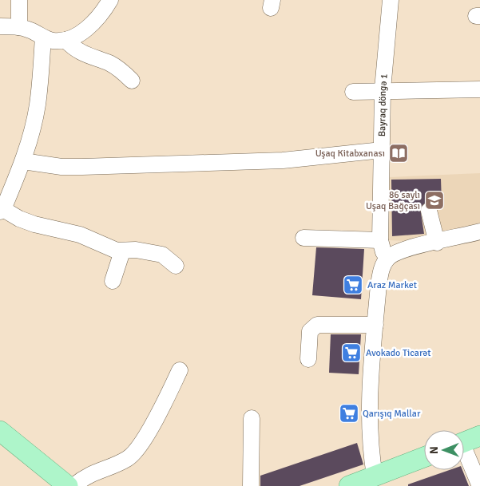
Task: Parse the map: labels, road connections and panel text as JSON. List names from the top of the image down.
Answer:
{
  "streets": {
    "street": ["Bayraq döngə 1"]
  },
  "places": {
    "library": ["Uşaq Kitabxanası"],
    "school or university": ["86 saylı Uşaq Bağçası"],
    "supermarket": ["Araz Market", "Avokado Ticarət", "Qarışıq Mallar"]
  },
  "north": "left"
}
